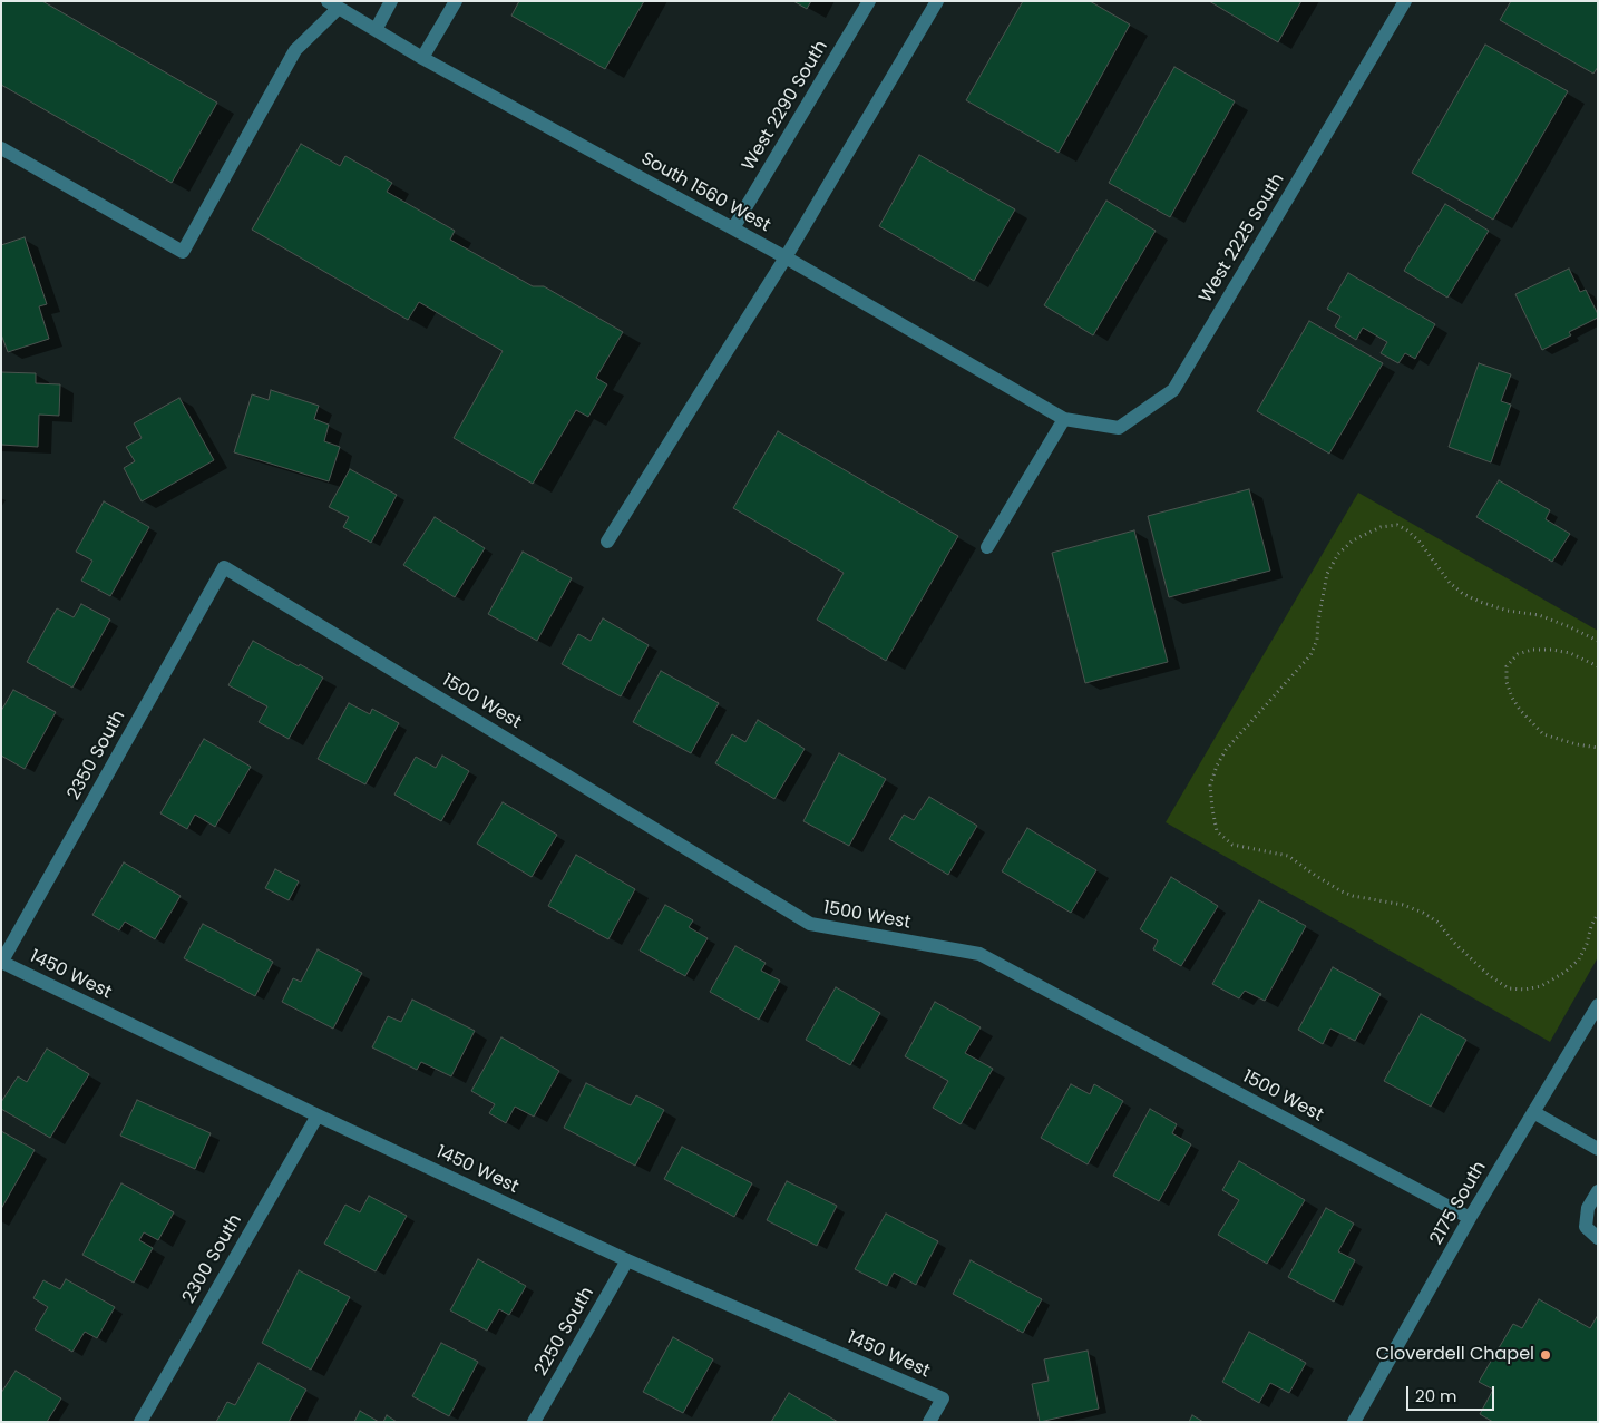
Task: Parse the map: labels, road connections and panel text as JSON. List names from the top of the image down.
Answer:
{
  "streets": {
    "street": [
      "West 2290 South",
      "South 1560 West",
      "West 2225 South",
      "1500 West",
      "2350 South",
      "1450 West",
      "2175 South",
      "2300 South",
      "2250 South"
    ]
  },
  "crossings": [
    ["West 2290 South", "South 1560 West"],
    ["South 1560 West", "West 2225 South"],
    ["1500 West", "2350 South"],
    ["1500 West", "2175 South"],
    ["2350 South", "1450 West"],
    ["1450 West", "2300 South"],
    ["1450 West", "2250 South"]
  ],
  "places": ["Cloverdell Chapel"],
  "scale_bar": "20 m"
}
